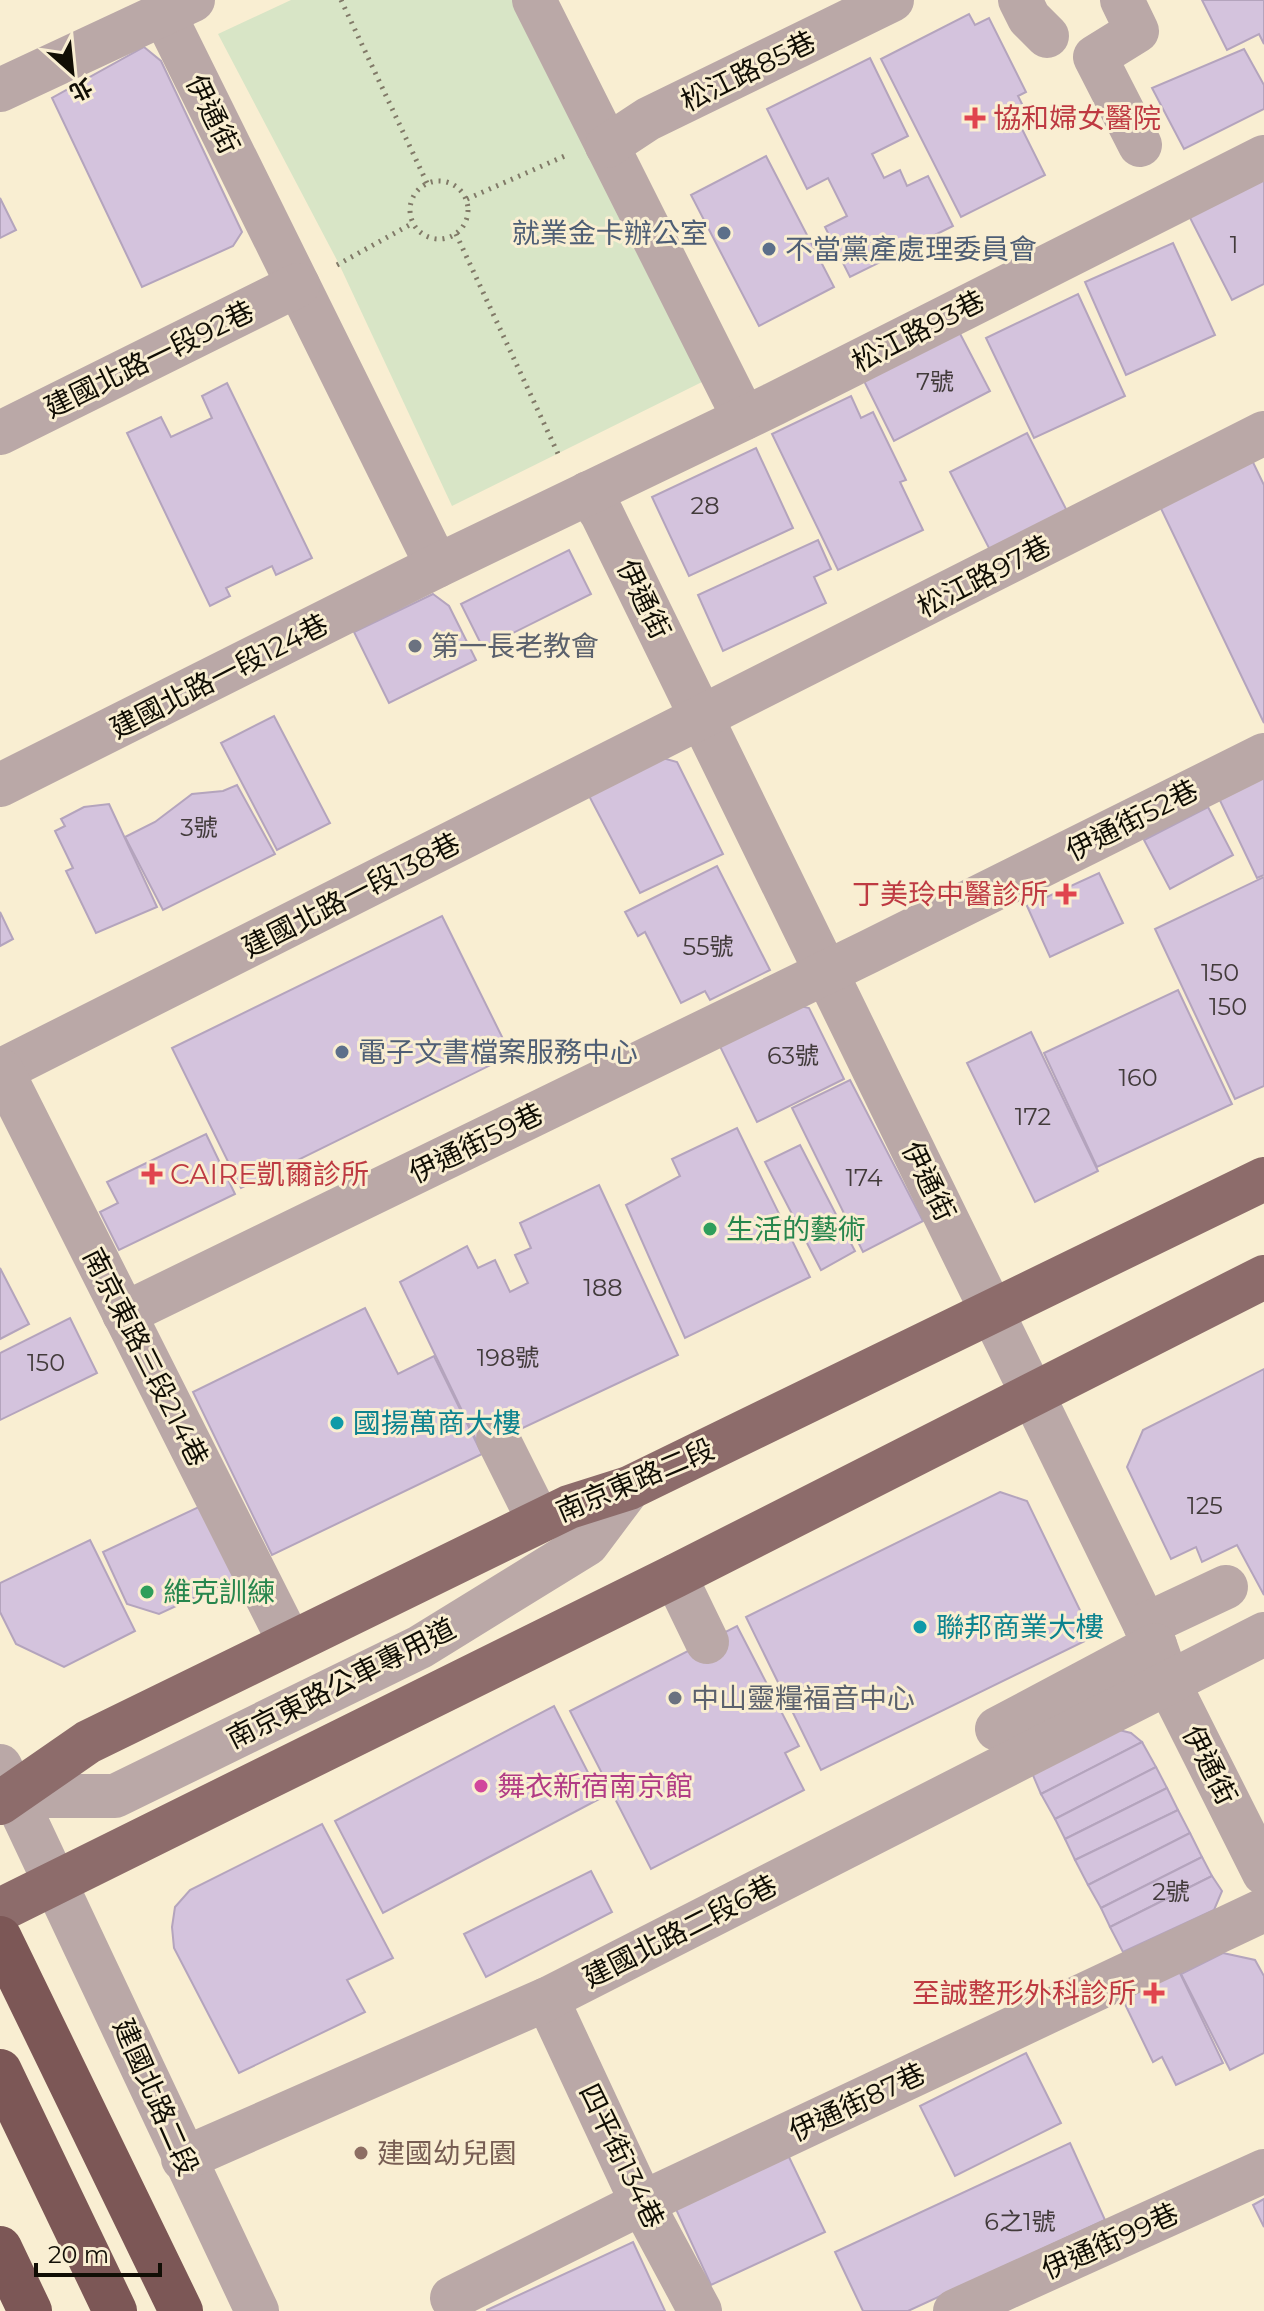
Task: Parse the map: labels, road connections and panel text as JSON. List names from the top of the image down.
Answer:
{
  "streets": {
    "main road": ["南京東路二段"],
    "street": [
      "松江路85巷",
      "伊通街",
      "松江路93巷",
      "建國北路一段92巷",
      "松江路97巷",
      "建國北路一段124巷",
      "伊通街52巷",
      "建國北路一段138巷",
      "伊通街59巷",
      "南京東路三段214巷",
      "南京東路公車專用道",
      "建國北路二段6巷",
      "建國北路二段",
      "伊通街87巷",
      "四平街134巷",
      "伊通街99巷"
    ]
  },
  "crossings": [
    ["伊通街", "建國北路一段92巷"],
    ["伊通街", "松江路97巷"],
    ["伊通街", "建國北路一段124巷"],
    ["伊通街", "伊通街52巷"],
    ["伊通街", "建國北路一段138巷"],
    ["伊通街", "伊通街59巷"],
    ["伊通街", "南京東路二段"],
    ["伊通街", "建國北路二段6巷"],
    ["松江路97巷", "建國北路一段138巷"],
    ["伊通街52巷", "伊通街59巷"],
    ["建國北路一段138巷", "南京東路三段214巷"],
    ["伊通街59巷", "南京東路三段214巷"],
    ["南京東路三段214巷", "南京東路二段"],
    ["南京東路二段", "南京東路公車專用道"],
    ["南京東路二段", "建國北路二段"],
    ["南京東路公車專用道", "建國北路二段"],
    ["建國北路二段6巷", "建國北路二段"],
    ["建國北路二段6巷", "四平街134巷"],
    ["伊通街87巷", "四平街134巷"]
  ],
  "places": {
    "health": [
      "協和婦女醫院",
      "丁美玲中醫診所",
      "CAIRE凱爾診所",
      "至誠整形外科診所"
    ],
    "other": [
      "就業金卡辦公室",
      "不當黨產處理委員會",
      "第一長老教會",
      "電子文書檔案服務中心",
      "生活的藝術",
      "國揚萬商大樓",
      "維克訓練",
      "聯邦商業大樓",
      "中山靈糧福音中心",
      "舞衣新宿南京館",
      "建國幼兒園"
    ]
  },
  "house_numbers": [
    "1",
    "7號",
    "28",
    "3號",
    "55號",
    "150",
    "150",
    "63號",
    "160",
    "172",
    "174",
    "188",
    "198號",
    "150",
    "125",
    "2號",
    "6之1號"
  ],
  "scale_bar": "20 m",
  "north": "bottom right"
}
